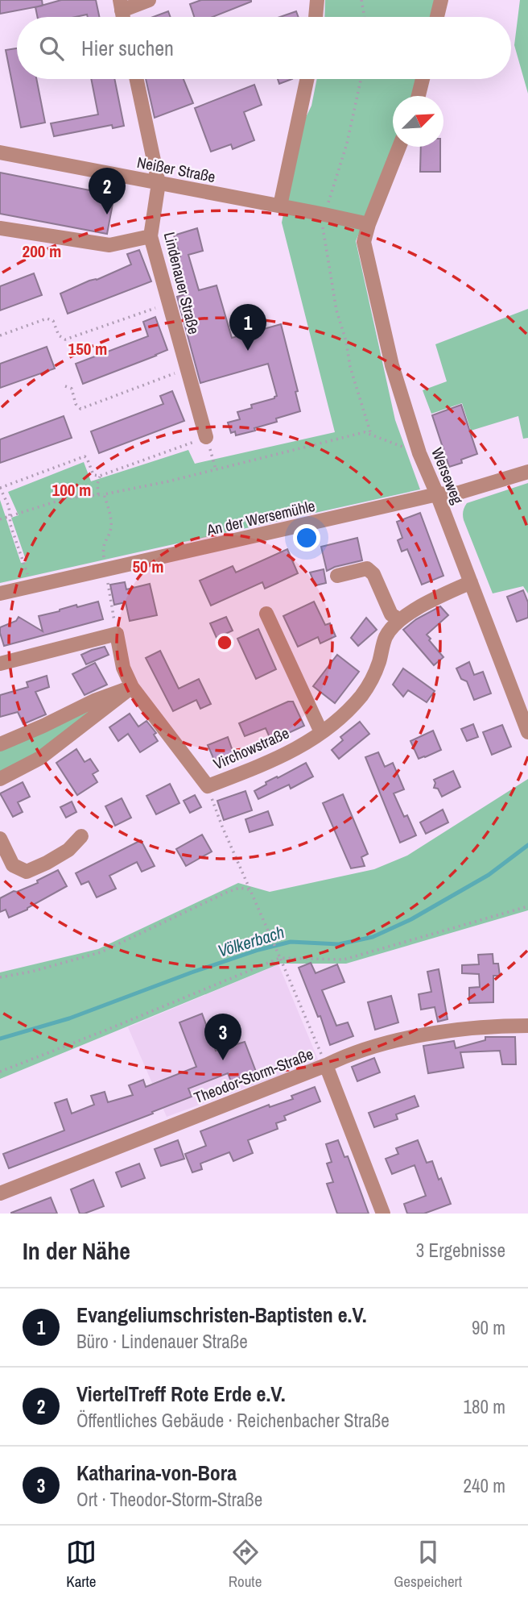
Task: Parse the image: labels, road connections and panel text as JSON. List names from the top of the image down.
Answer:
{
  "streets": {
    "street": [
      "Neißer Straße",
      "Lindenauer Straße",
      "Werseweg",
      "An der Wersemühle",
      "Virchowstraße",
      "Theodor-Storm-Straße"
    ]
  },
  "crossings": [
    ["Neißer Straße", "Lindenauer Straße"],
    ["Werseweg", "An der Wersemühle"],
    ["Werseweg", "Virchowstraße"]
  ],
  "water": ["Völkerbach"],
  "north": "top right",
  "page": {
    "search": "Hier suchen",
    "pins": ["2", "1", "3"],
    "heading": ["In der Nähe", "3 Ergebnisse"],
    "list": [
      {
        "mark": "1",
        "name": "Evangeliumschristen-Baptisten e.V.",
        "note": "Büro · Lindenauer Straße",
        "value": "90 m"
      },
      {
        "mark": "2",
        "name": "ViertelTreff Rote Erde e.V.",
        "note": "Öffentliches Gebäude · Reichenbacher Straße",
        "value": "180 m"
      },
      {
        "mark": "3",
        "name": "Katharina-von-Bora",
        "note": "Ort · Theodor-Storm-Straße",
        "value": "240 m"
      }
    ],
    "nav": ["Karte", "Route", "Gespeichert"]
  },
  "rings": [
    "200 m",
    "150 m",
    "100 m",
    "50 m"
  ]
}
